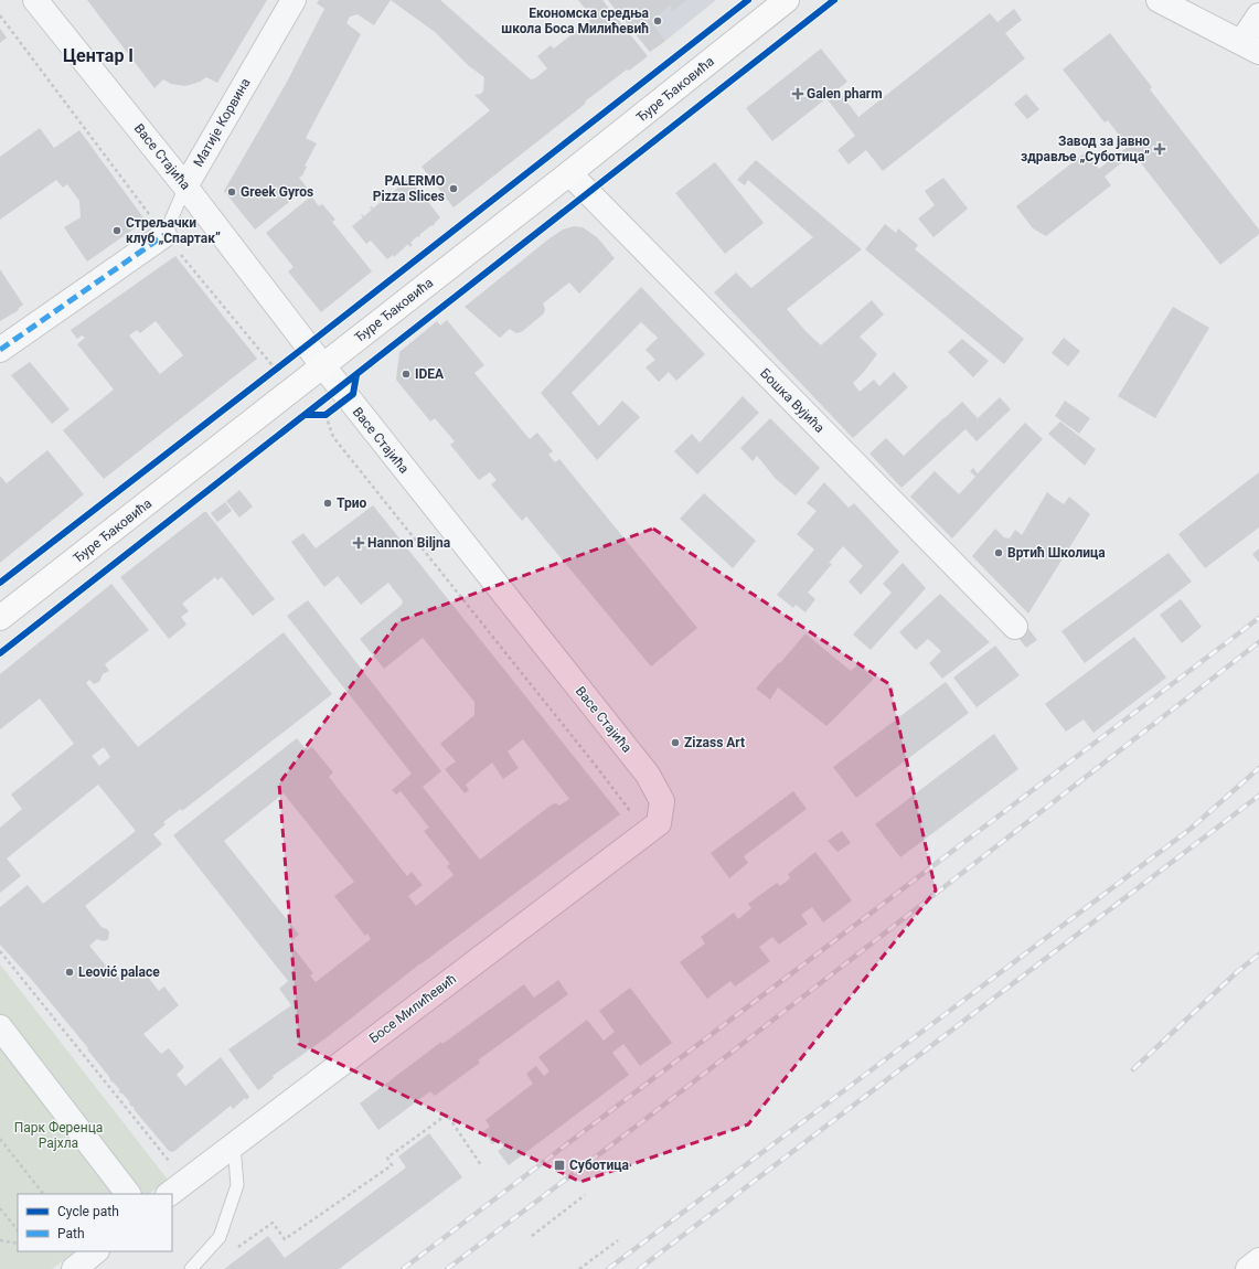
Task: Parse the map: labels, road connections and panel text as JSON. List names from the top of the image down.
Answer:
{
  "streets": {
    "street": [
      "Ђуре Ђаковића",
      "Матије Корвина",
      "Васе Стајића",
      "Бошка Вујића",
      "Босе Милићевић"
    ]
  },
  "crossings": [
    ["Ђуре Ђаковића", "Васе Стајића"],
    ["Ђуре Ђаковића", "Бошка Вујића"],
    ["Матије Корвина", "Васе Стајића"],
    ["Васе Стајића", "Босе Милићевић"]
  ],
  "districts": ["Центар I"],
  "parks": ["Парк Ференца Рајхла"],
  "places": {
    "other": [
      "Економска средња школа Боса Милићевић",
      "PALERMO Pizza Slices",
      "Greek Gyros",
      "Стрељачки клуб „Спартак”",
      "IDEA",
      "Трио",
      "Вртић Школица",
      "Zizass Art",
      "Leović palace"
    ],
    "health": ["Galen pharm", "Завод за јавно здравље „Суботица”", "Hannon Biljna"],
    "transit": ["Суботица"]
  },
  "legend": ["Cycle path", "Path"]
}
